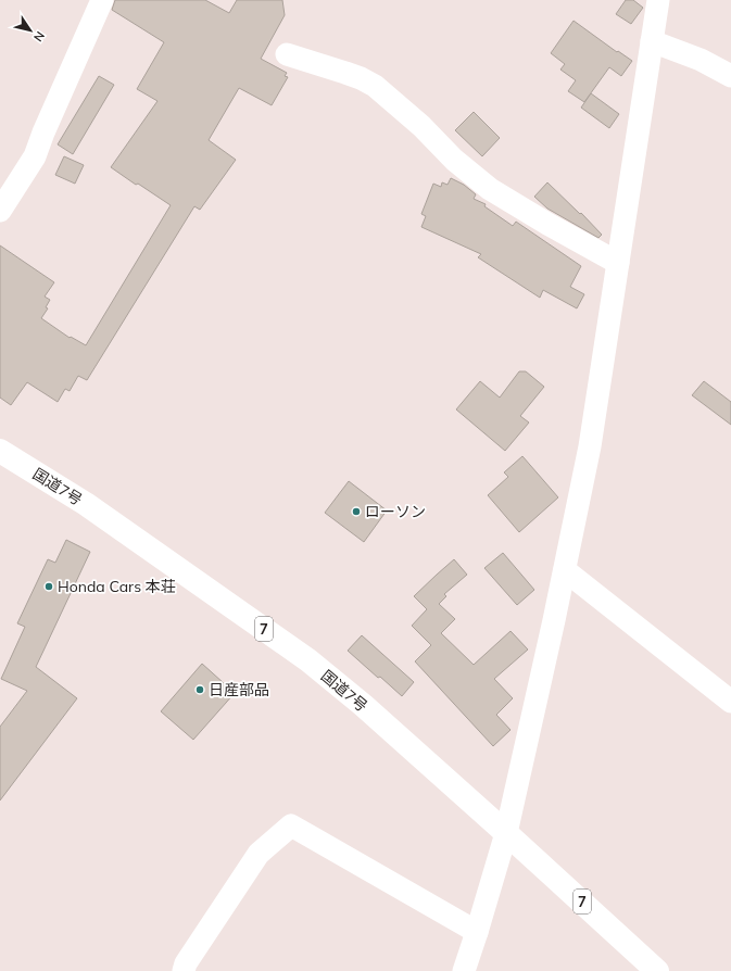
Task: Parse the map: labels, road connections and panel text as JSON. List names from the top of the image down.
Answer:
{
  "streets": {
    "highway": ["国道7号", "7"]
  },
  "places": ["ローソン", "Honda Cars 本荘", "日産部品"],
  "north": "bottom right"
}
